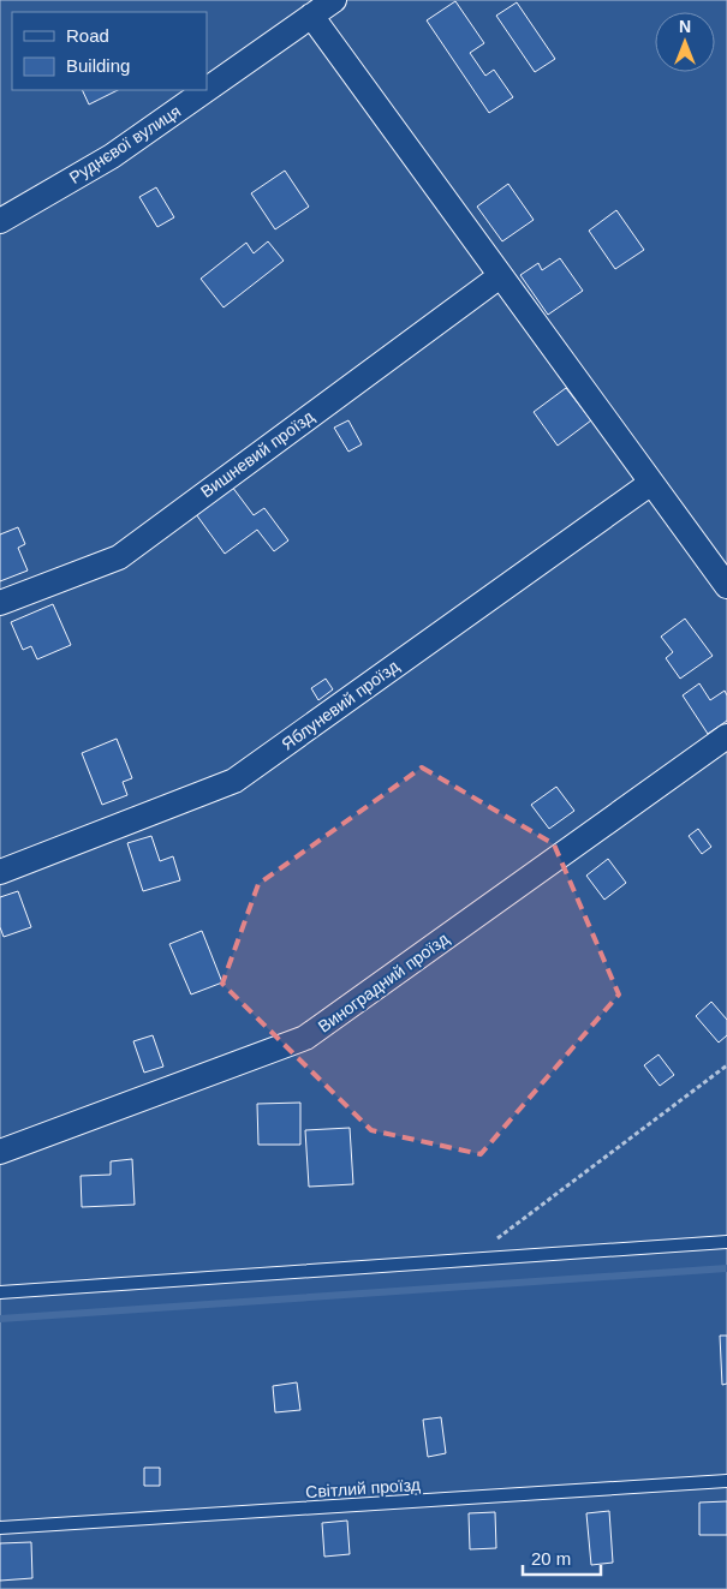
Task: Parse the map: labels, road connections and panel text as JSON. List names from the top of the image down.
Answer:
{
  "streets": {
    "street": [
      "Руднєвої вулиця",
      "Вишневий проїзд",
      "Яблуневий проїзд",
      "Виноградний проїзд"
    ],
    "lane": ["Світлий проїзд"]
  },
  "legend": ["Road", "Building"],
  "scale_bar": "20 m",
  "north": "top"
}
